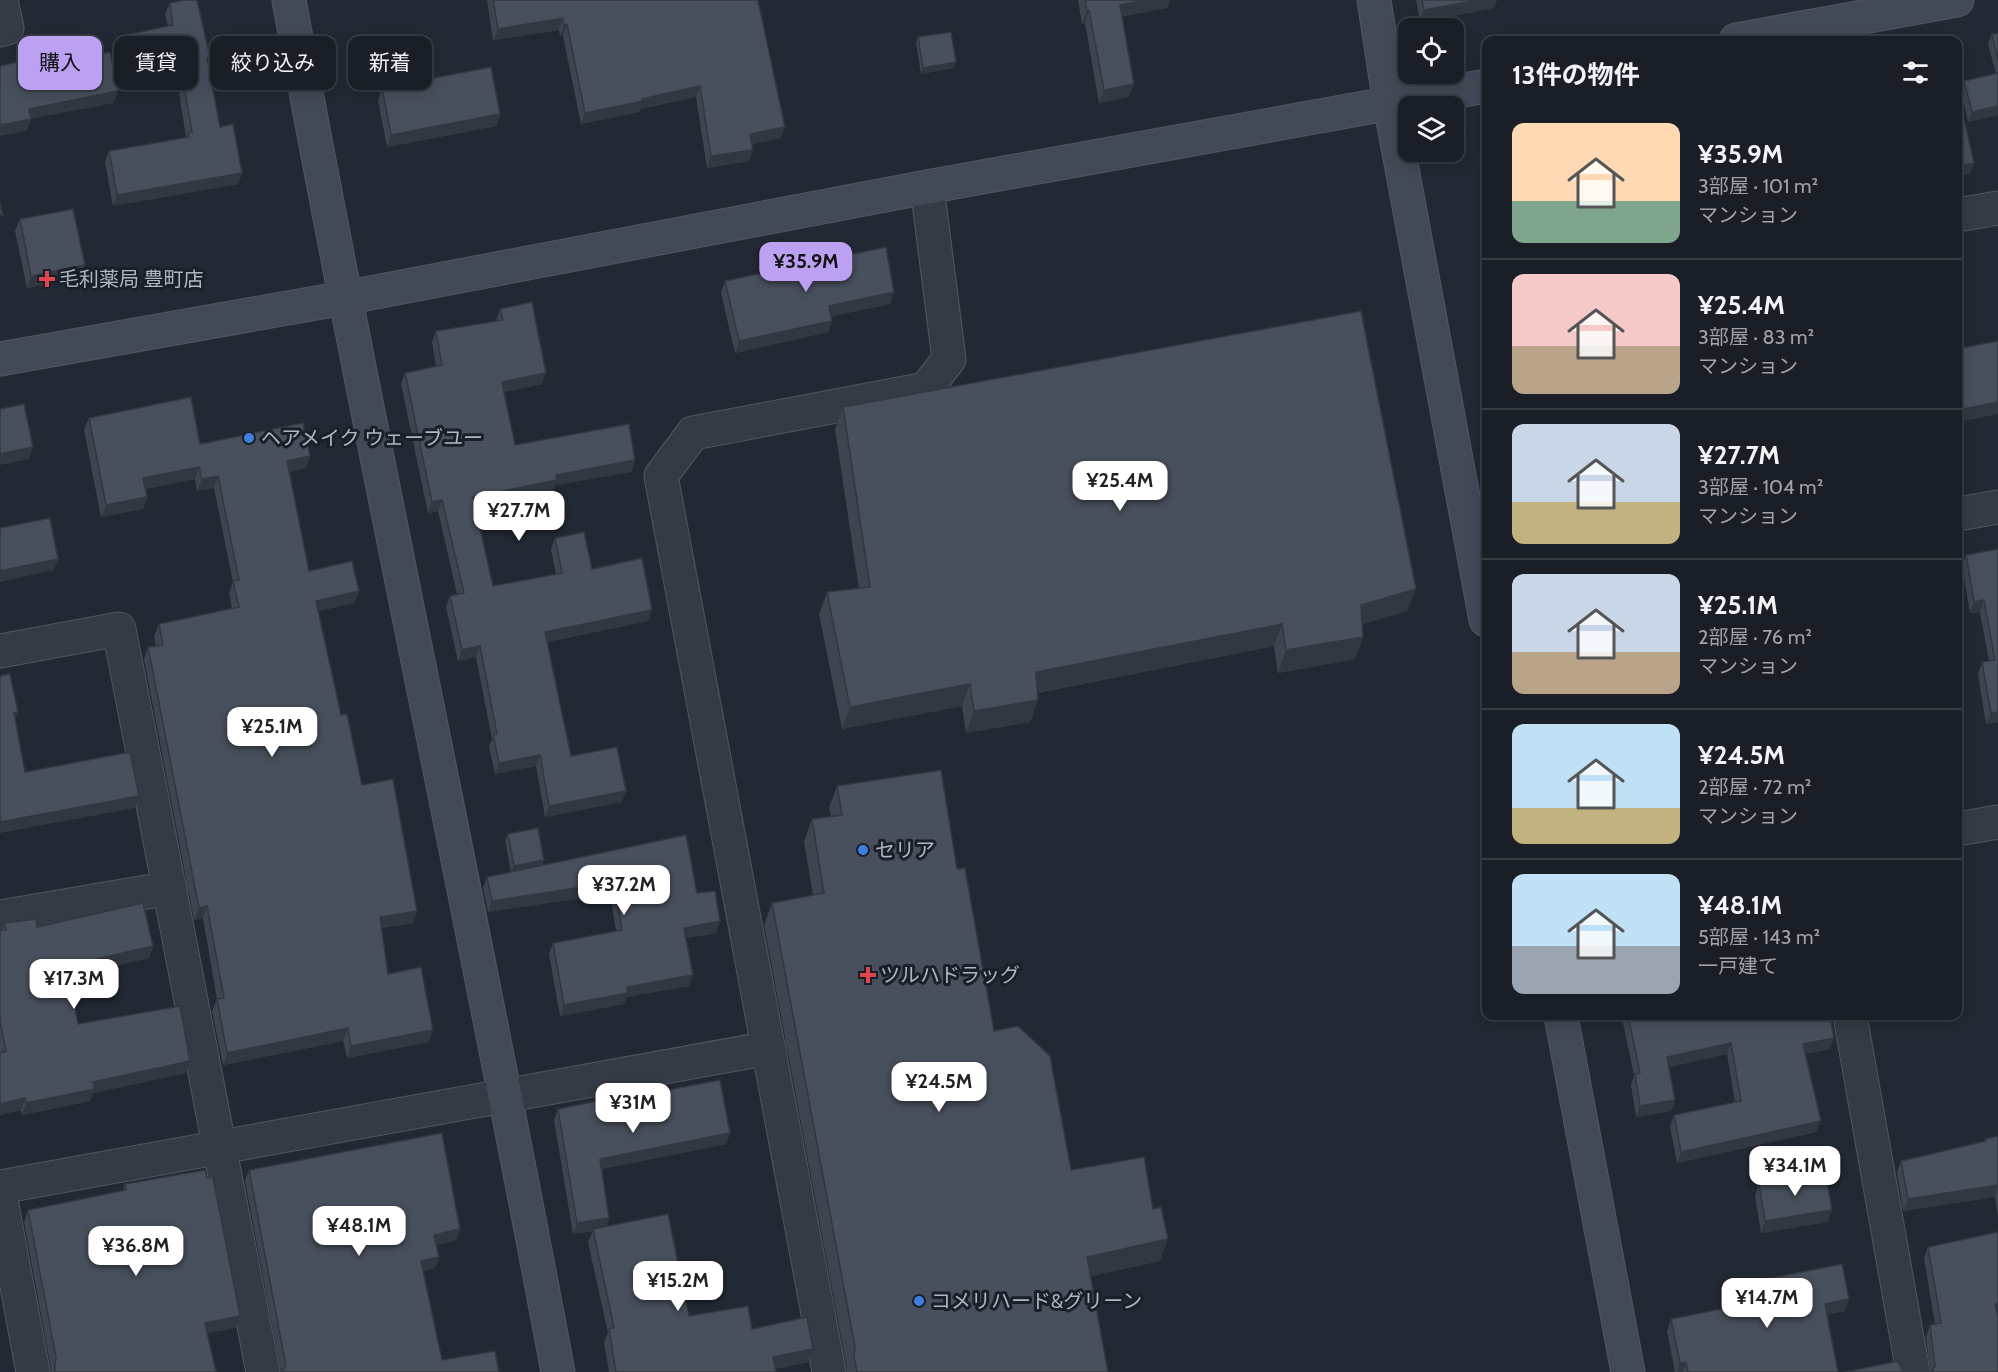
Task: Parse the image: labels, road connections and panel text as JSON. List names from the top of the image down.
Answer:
{
  "places": {
    "health": ["毛利薬局 豊町店", "ツルハドラッグ"],
    "other": ["ヘアメイク ウェーブユー", "セリア", "コメリハード&グリーン"]
  },
  "page": {
    "chip": [
      "購入",
      "賃貸",
      "絞り込み",
      "新着"
    ],
    "heading": "13件の物件",
    "list": [
      {
        "name": "¥35.9M",
        "note": "3部屋 · 101 m² · マンション"
      },
      {
        "name": "¥25.4M",
        "note": "3部屋 · 83 m² · マンション"
      },
      {
        "name": "¥27.7M",
        "note": "3部屋 · 104 m² · マンション"
      },
      {
        "name": "¥25.1M",
        "note": "2部屋 · 76 m² · マンション"
      },
      {
        "name": "¥24.5M",
        "note": "2部屋 · 72 m² · マンション"
      },
      {
        "name": "¥48.1M",
        "note": "5部屋 · 143 m² · 一戸建て"
      }
    ],
    "price": [
      "¥35.9M",
      "¥25.4M",
      "¥27.7M",
      "¥25.1M",
      "¥37.2M",
      "¥17.3M",
      "¥24.5M",
      "¥31M",
      "¥34.1M",
      "¥48.1M",
      "¥36.8M",
      "¥15.2M",
      "¥14.7M"
    ]
  }
}
